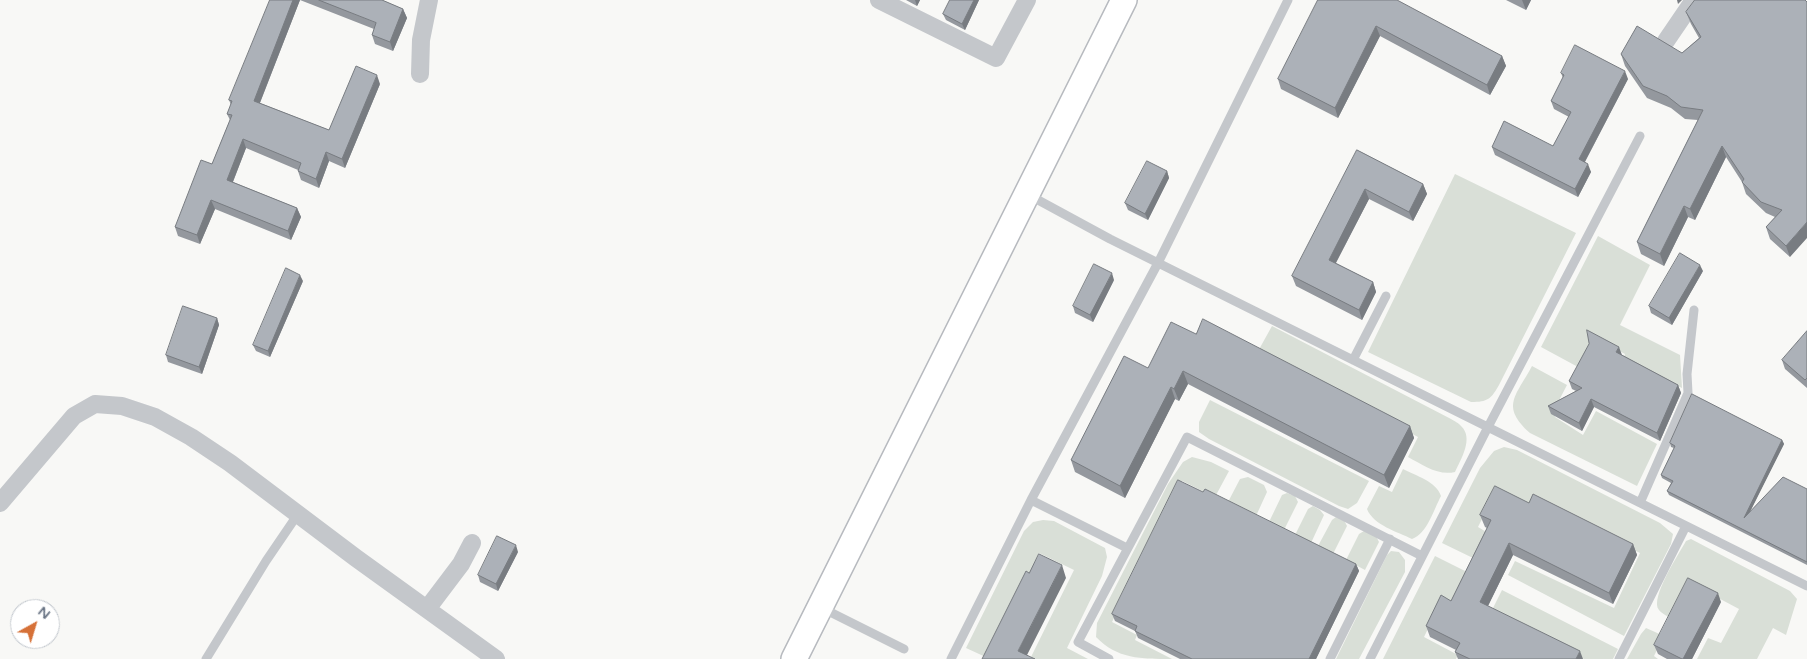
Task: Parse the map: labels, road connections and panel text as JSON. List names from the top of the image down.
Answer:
{
  "north": "top right"
}
